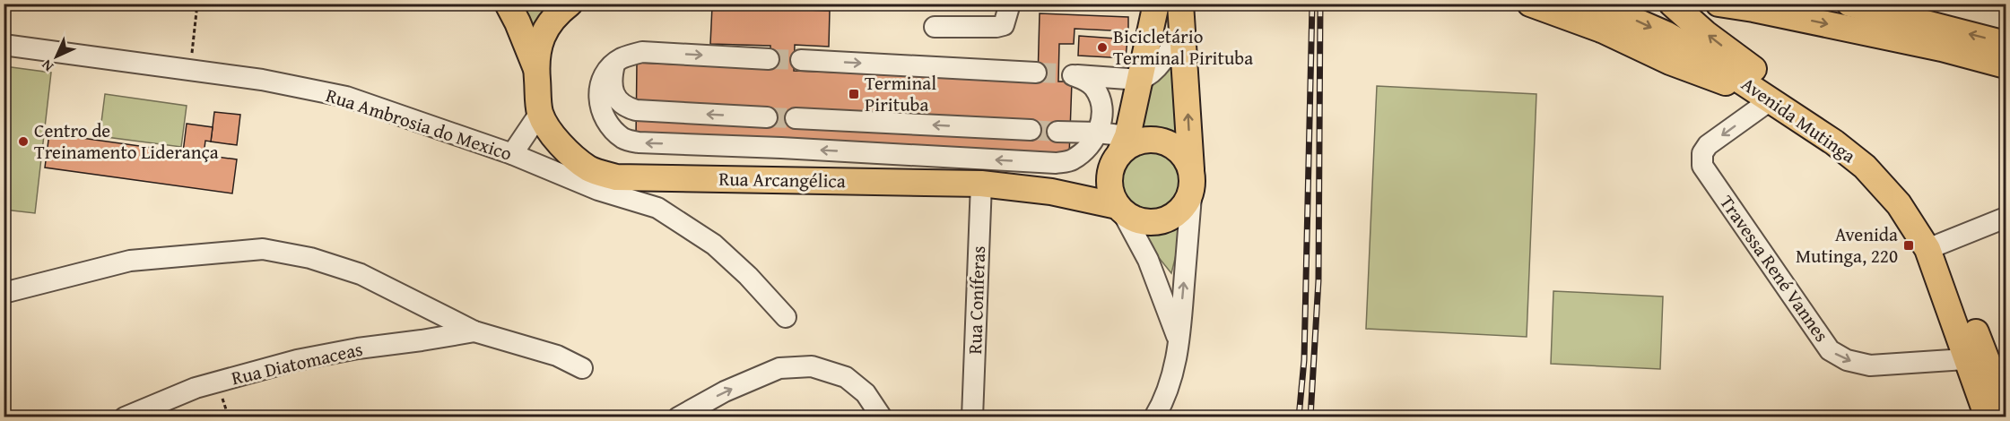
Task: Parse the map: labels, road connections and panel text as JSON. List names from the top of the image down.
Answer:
{
  "streets": {
    "main road": ["Avenida Mutinga", "Rua Arcangélica"],
    "street": [
      "Rua Ambrosia do Mexico",
      "Travessa René Vannes",
      "Rua Coníferas",
      "Rua Diatomaceas"
    ]
  },
  "crossings": [
    ["Avenida Mutinga", "Travessa René Vannes"],
    ["Rua Arcangélica", "Rua Coníferas"]
  ],
  "places": {
    "other": ["Bicicletário Terminal Pirituba", "Centro de Treinamento Liderança"],
    "transit": ["Terminal Pirituba", "Avenida Mutinga, 220"]
  },
  "north": "bottom left"
}
